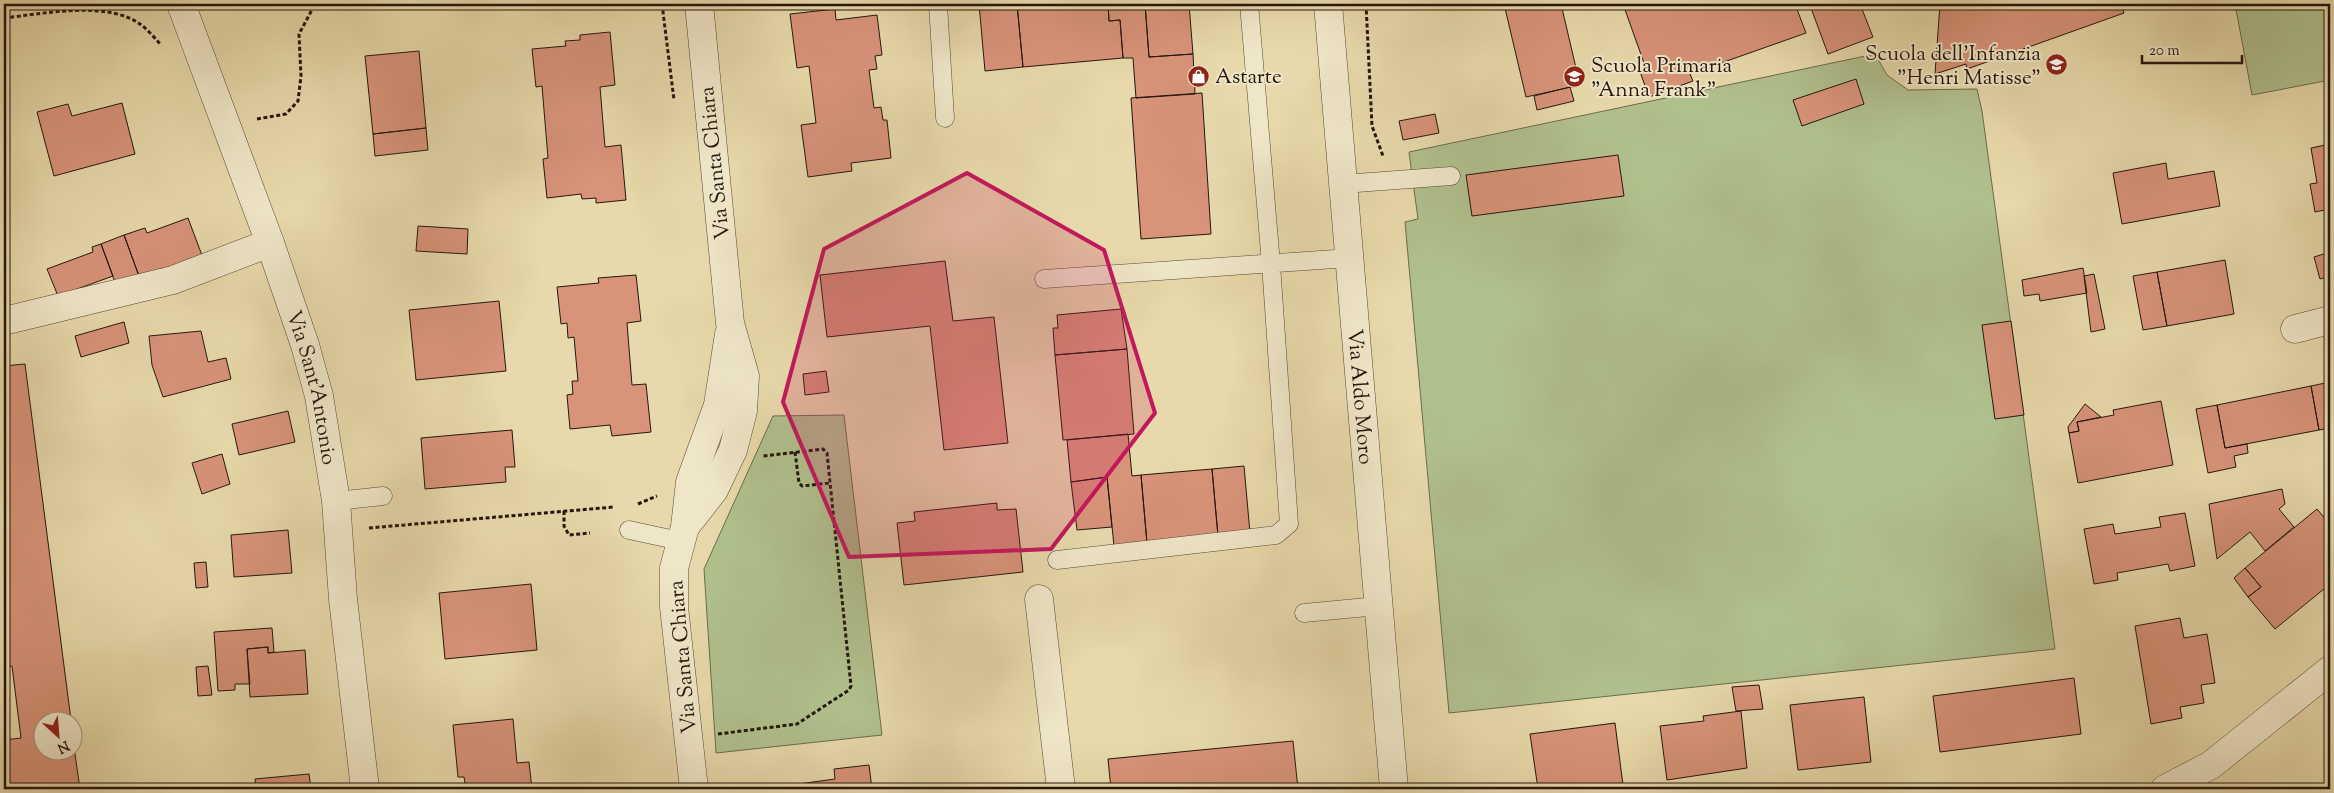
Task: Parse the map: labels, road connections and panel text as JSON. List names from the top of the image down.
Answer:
{
  "streets": {
    "street": ["Via Santa Chiara", "Via Sant'Antonio", "Via Aldo Moro"]
  },
  "places": {
    "school or university": ["Scuola dell'Infanzia \"Henri Matisse\"", "Scuola Primaria \"Anna Frank\""],
    "shop": ["Astarte"]
  },
  "scale_bar": "20 m",
  "north": "bottom right"
}
